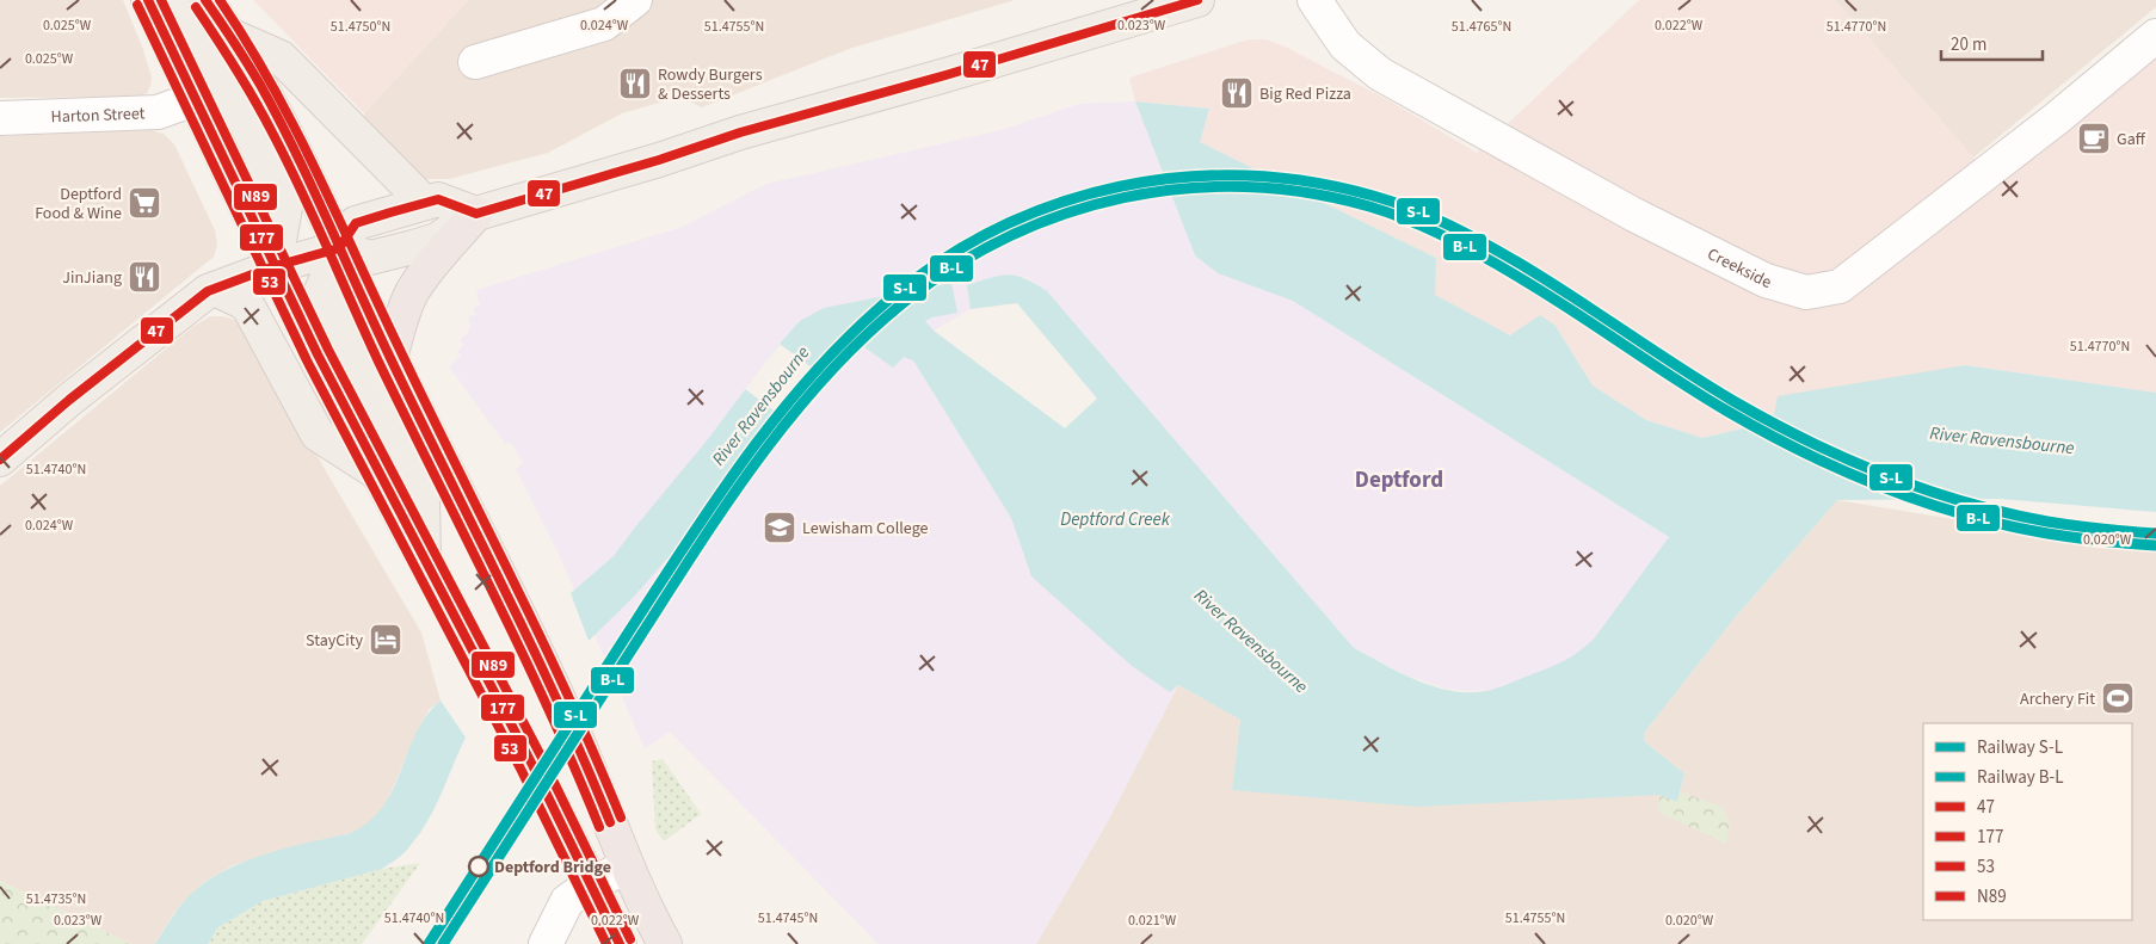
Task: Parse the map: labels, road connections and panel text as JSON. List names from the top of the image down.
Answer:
{
  "streets": {
    "street": ["Harton Street", "Creekside"]
  },
  "districts": ["Deptford"],
  "water": ["River Ravensbourne", "Deptford Creek"],
  "places": {
    "restaurant": ["Rowdy Burgers & Desserts", "Big Red Pizza", "JinJiang"],
    "cafe": ["Gaff"],
    "supermarket": ["Deptford Food & Wine"],
    "school or university": ["Lewisham College"],
    "hotel": ["StayCity"],
    "sports": ["Archery Fit"],
    "other": ["Deptford Bridge"]
  },
  "lines": [
    "transit line 47",
    "transit line 177",
    "transit line N89",
    "transit line 53",
    "rail line S-L",
    "rail line B-L"
  ],
  "legend": [
    "Railway S-L",
    "Railway B-L",
    "47",
    "177",
    "53",
    "N89"
  ],
  "scale_bar": "20 m",
  "coordinates": [
    "0.025°W",
    "0.024°W",
    "0.023°W",
    "0.022°W",
    "51.4765°N",
    "51.4770°N",
    "51.4750°N",
    "51.4755°N",
    "51.4740°N",
    "0.020°W",
    "51.4735°N",
    "51.4745°N",
    "0.021°W"
  ]
}
